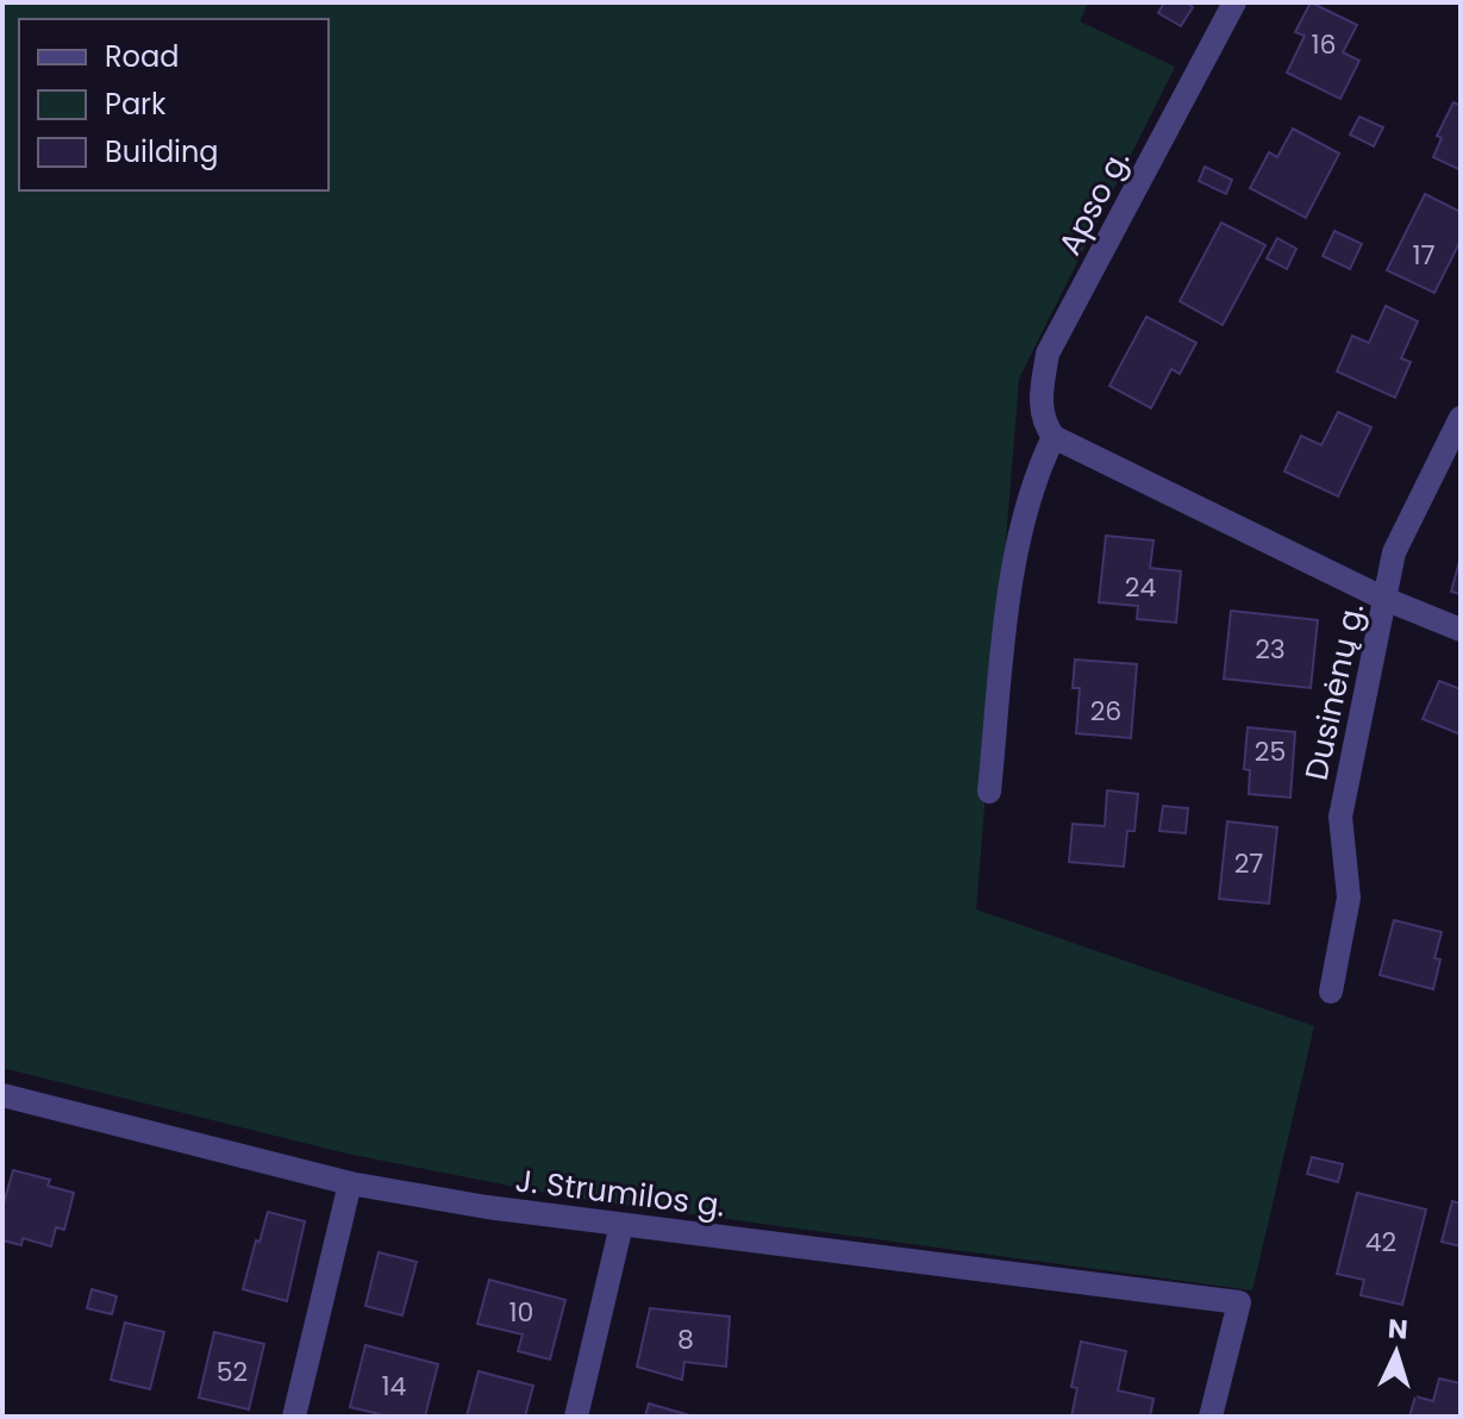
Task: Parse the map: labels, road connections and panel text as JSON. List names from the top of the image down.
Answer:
{
  "streets": {
    "street": ["Apso g.", "Dusinėnų g.", "J. Strumilos g."]
  },
  "house_numbers": [
    "16",
    "17",
    "24",
    "23",
    "26",
    "25",
    "27",
    "42",
    "10",
    "8",
    "52",
    "14"
  ],
  "legend": ["Road", "Park", "Building"],
  "north": "top"
}
